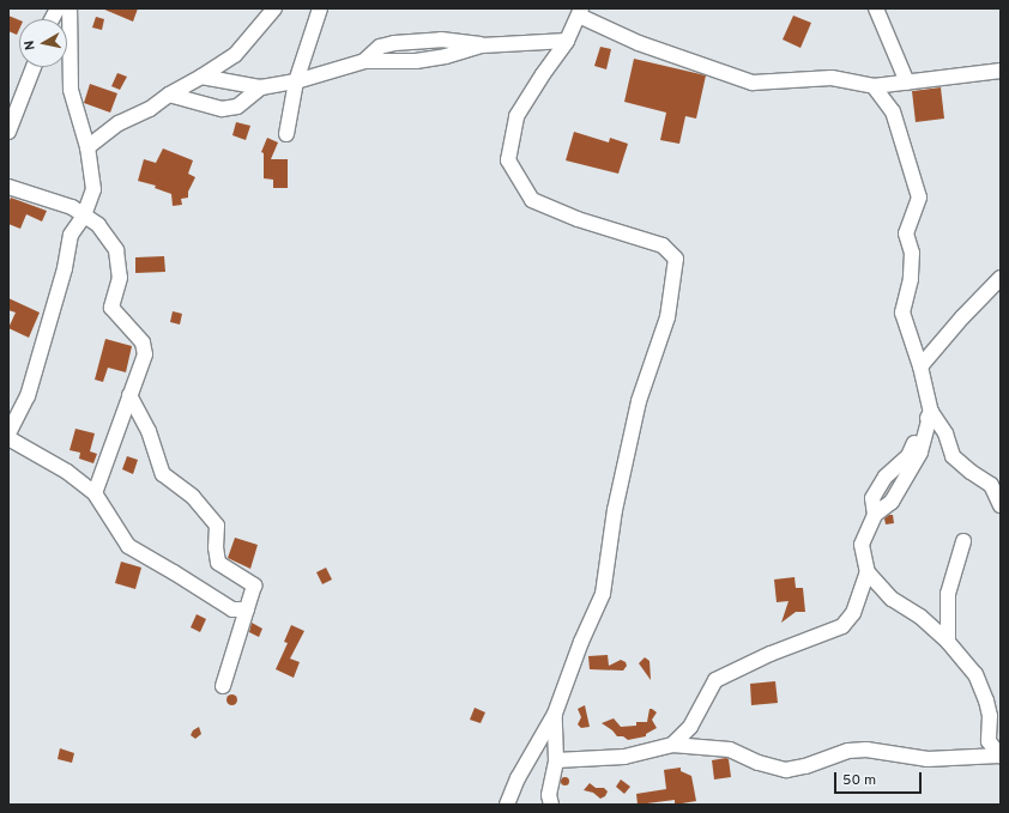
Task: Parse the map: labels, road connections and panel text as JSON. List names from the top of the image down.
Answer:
{
  "scale_bar": "50 m",
  "north": "left"
}
